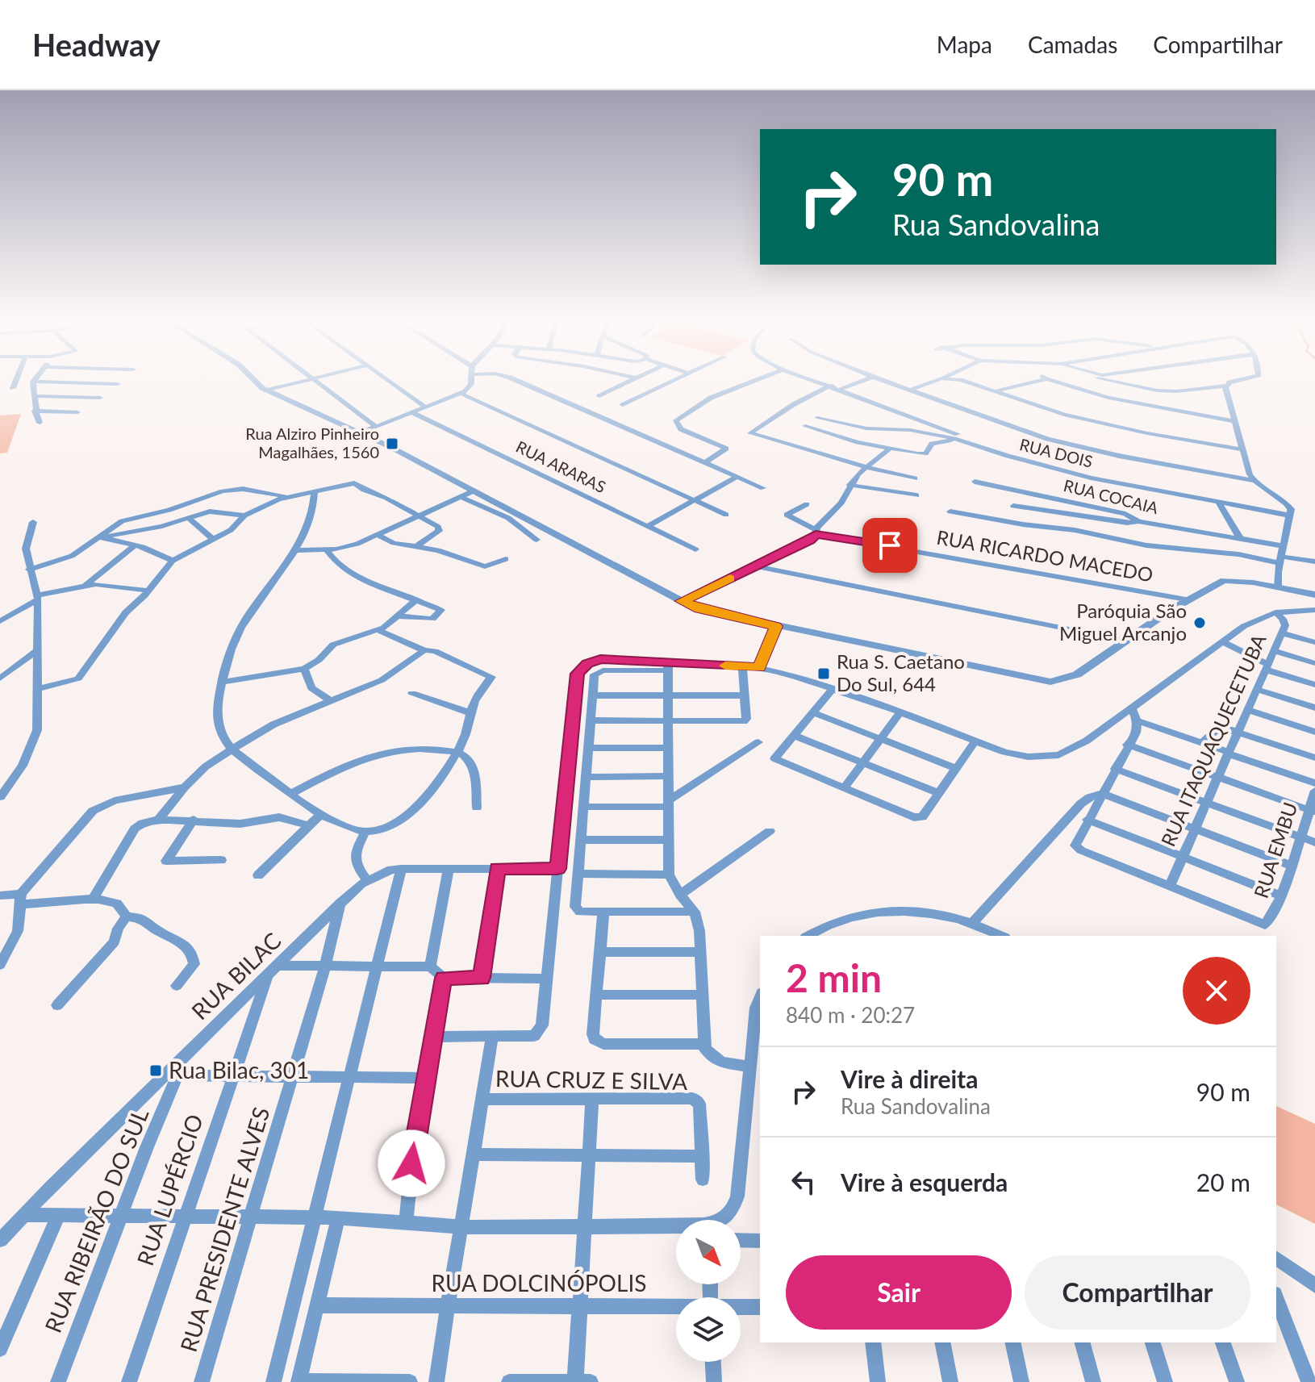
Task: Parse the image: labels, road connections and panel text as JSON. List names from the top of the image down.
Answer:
{
  "streets": {
    "street": [
      "RUA DOIS",
      "RUA ARARAS",
      "RUA COCAIA",
      "RUA RICARDO MACEDO",
      "RUA ITAQUAQUECETUBA",
      "RUA EMBU",
      "RUA BILAC",
      "RUA CRUZ E SILVA",
      "RUA LUPÉRCIO",
      "RUA RIBEIRÃO DO SUL",
      "RUA PRESIDENTE ALVES",
      "RUA DOLCINÓPOLIS"
    ]
  },
  "crossings": [
    ["RUA ITAQUAQUECETUBA", "RUA EMBU"],
    ["RUA BILAC", "RUA LUPÉRCIO"],
    ["RUA BILAC", "RUA RIBEIRÃO DO SUL"],
    ["RUA BILAC", "RUA PRESIDENTE ALVES"]
  ],
  "places": {
    "transit": ["Rua Alziro Pinheiro Magalhães, 1560", "Rua S. Caetano Do Sul, 644", "Rua Bilac, 301"],
    "other": ["Paróquia São Miguel Arcanjo"]
  },
  "north": "bottom right",
  "page": {
    "header": "Headway",
    "nav": ["Mapa", "Camadas", "Compartilhar"],
    "turn": ["90 m", "Rua Sandovalina"],
    "heading": ["2 min", "840 m · 20:27"],
    "list": [
      {
        "name": "Vire à direita",
        "note": "Rua Sandovalina",
        "value": "90 m"
      },
      {
        "name": "Vire à esquerda",
        "value": "20 m"
      }
    ],
    "buttons": ["Sair", "Compartilhar"]
  }
}
